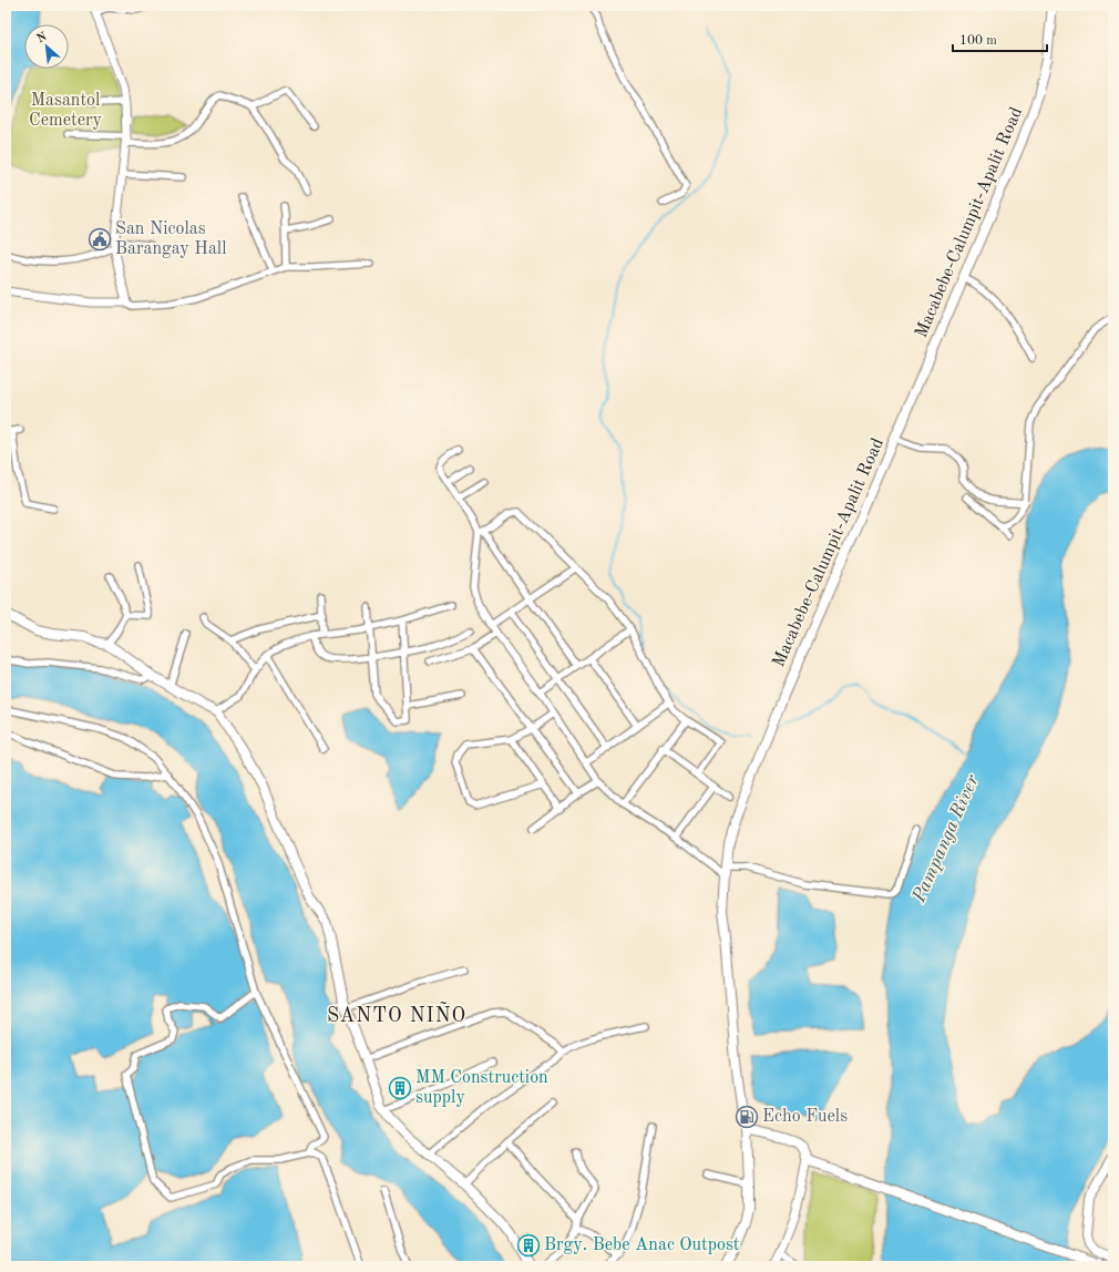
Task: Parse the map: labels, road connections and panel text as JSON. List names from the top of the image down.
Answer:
{
  "streets": {
    "main road": ["Macabebe-Calumpit-Apalit Road"]
  },
  "districts": ["SANTO NIÑO"],
  "water": ["Pampanga River"],
  "parks": ["Masantol Cemetery"],
  "places": {
    "public building": ["San Nicolas Barangay Hall"],
    "building": ["MM Construction supply", "Brgy. Bebe Anac Outpost"],
    "fuel station": ["Echo Fuels"]
  },
  "scale_bar": "100 m",
  "north": "top left"
}
